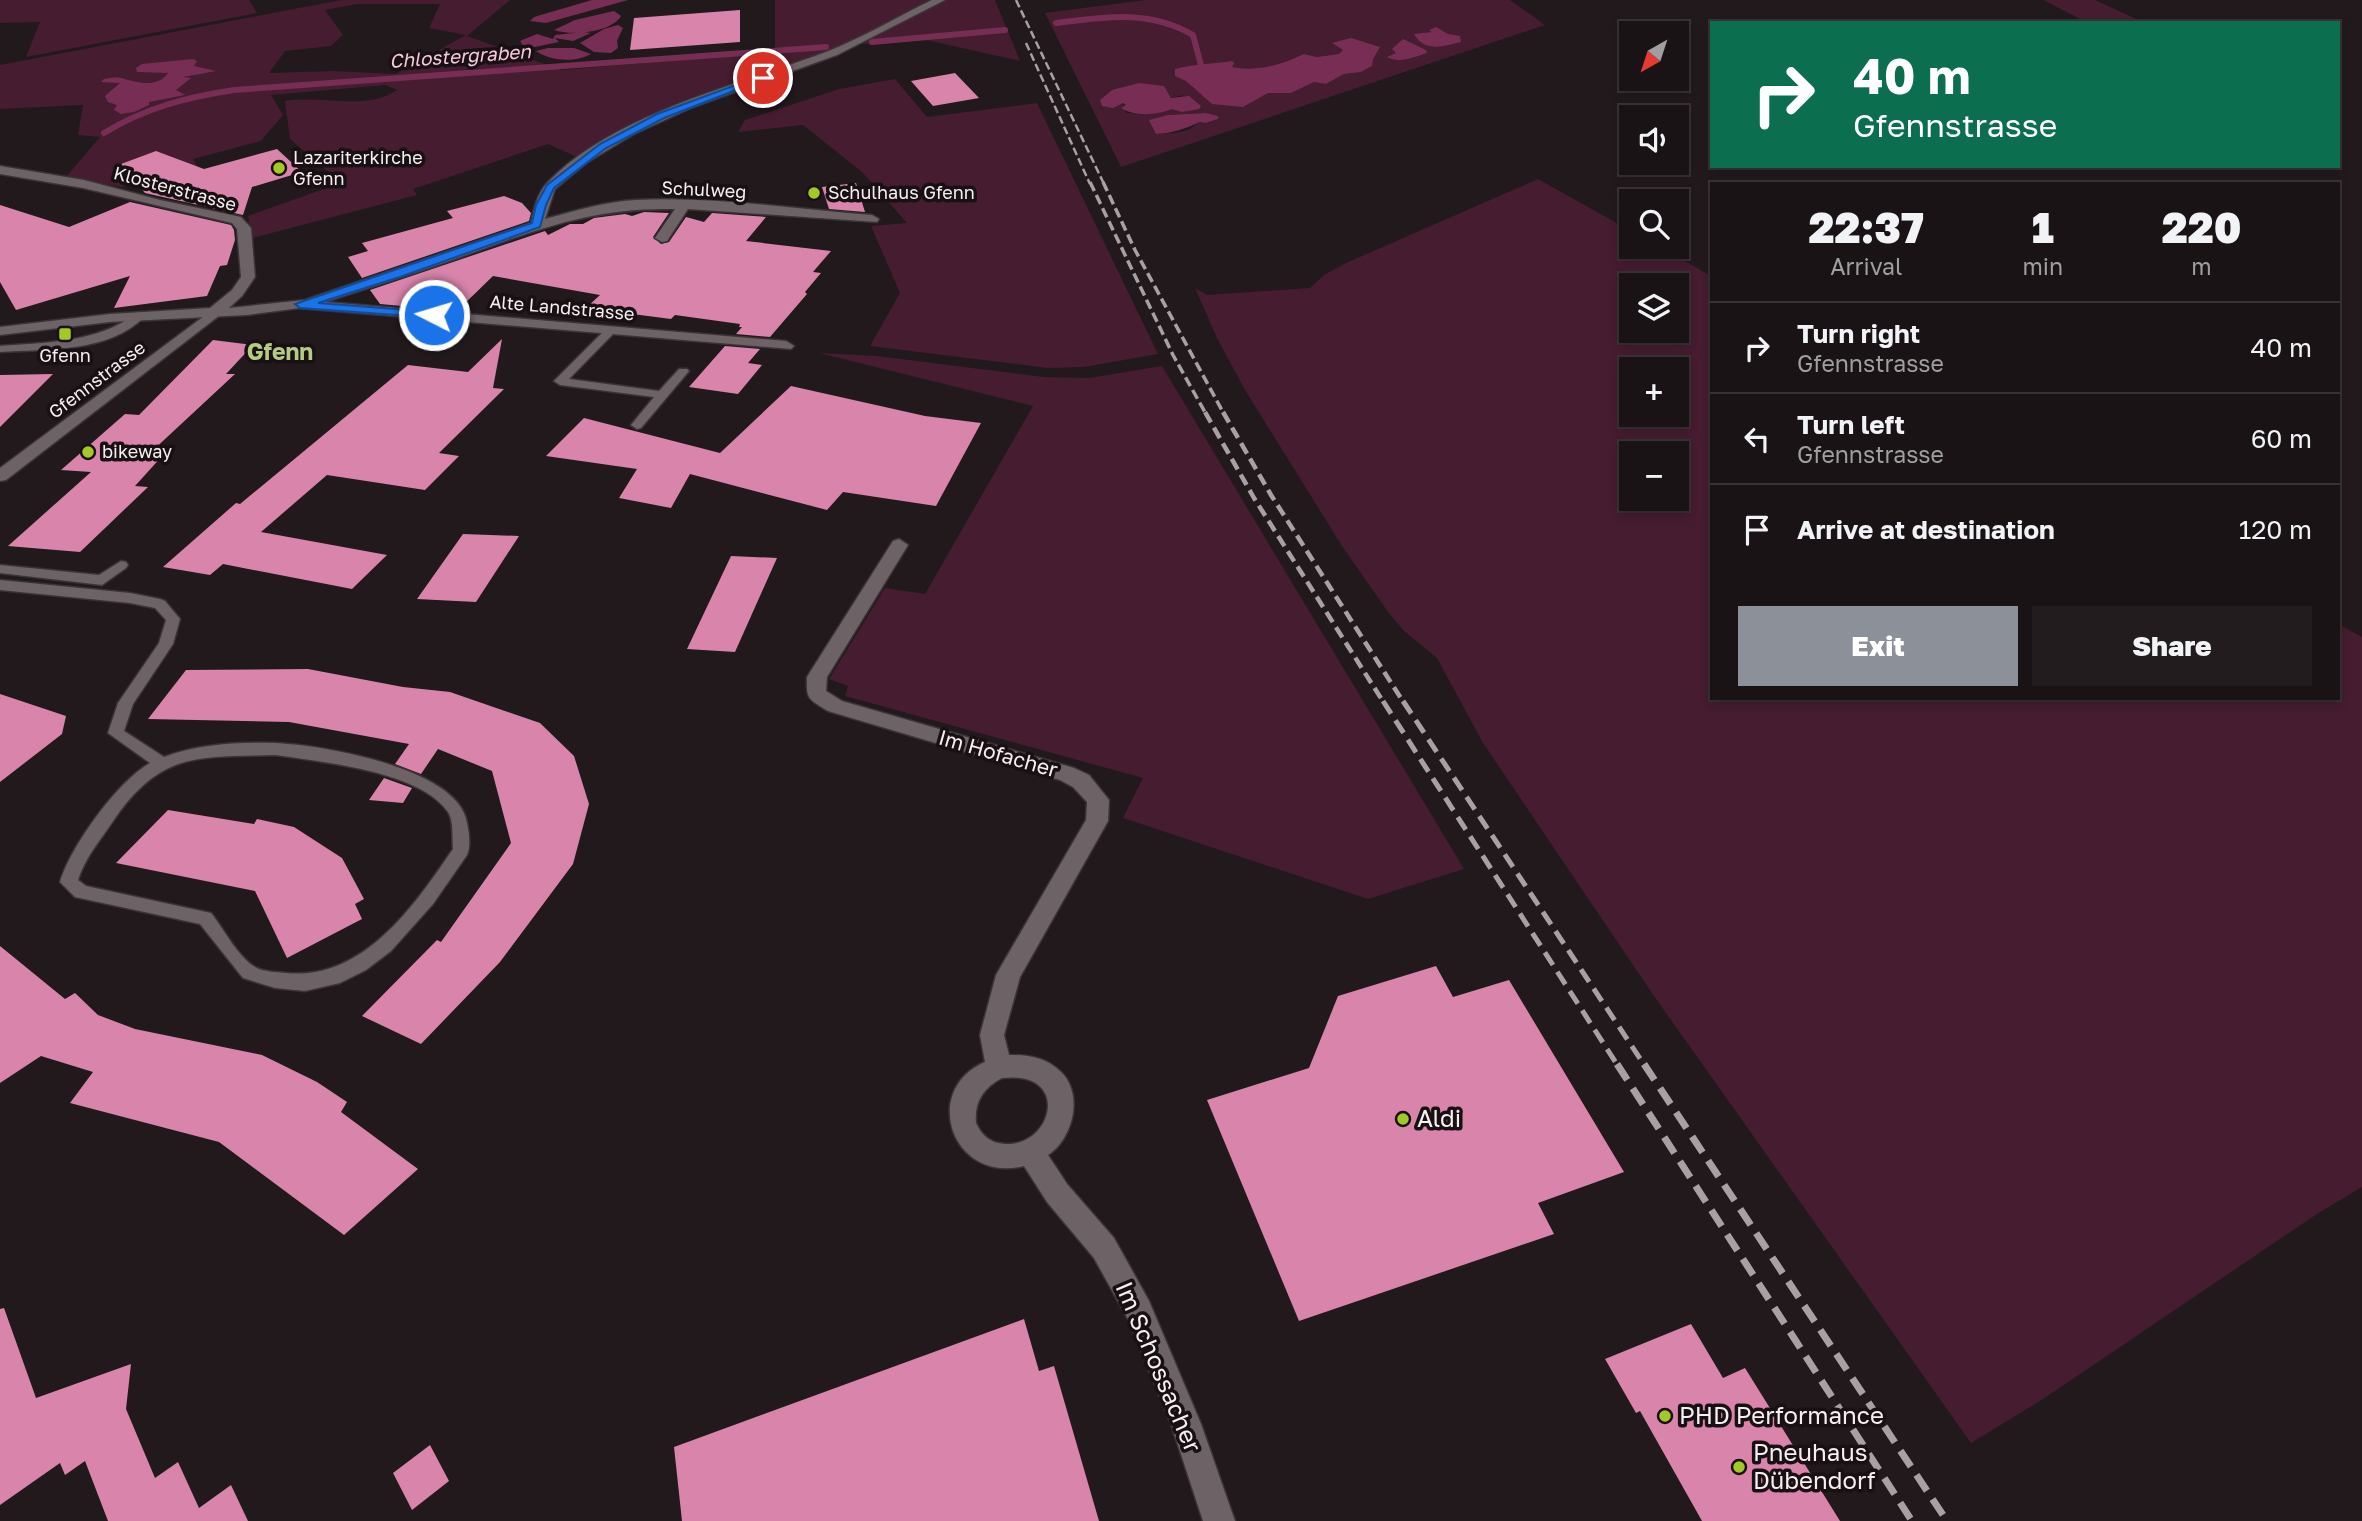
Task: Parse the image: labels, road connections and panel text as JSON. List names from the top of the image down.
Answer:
{
  "streets": {
    "street": [
      "Klosterstrasse",
      "Schulweg",
      "Alte Landstrasse",
      "Gfennstrasse",
      "Im Hofacher",
      "Im Schossacher"
    ]
  },
  "crossings": [
    ["Klosterstrasse", "Alte Landstrasse"],
    ["Klosterstrasse", "Gfennstrasse"],
    ["Alte Landstrasse", "Gfennstrasse"],
    ["Im Hofacher", "Im Schossacher"]
  ],
  "districts": ["Gfenn"],
  "water": ["Chlostergraben"],
  "places": {
    "other": [
      "Lazariterkirche Gfenn",
      "Schulhaus Gfenn",
      "bikeway",
      "Aldi",
      "PHD Performance",
      "Pneuhaus Dübendorf"
    ],
    "transit": ["Gfenn"]
  },
  "north": "bottom left",
  "page": {
    "map_buttons": ["+", "−"],
    "turn": ["40 m", "Gfennstrasse"],
    "eta": [
      "22:37",
      "Arrival",
      "1",
      "min",
      "220",
      "m"
    ],
    "list": [
      {
        "name": "Turn right",
        "note": "Gfennstrasse",
        "value": "40 m"
      },
      {
        "name": "Turn left",
        "note": "Gfennstrasse",
        "value": "60 m"
      },
      {
        "name": "Arrive at destination",
        "value": "120 m"
      }
    ],
    "buttons": ["Exit", "Share"]
  }
}
